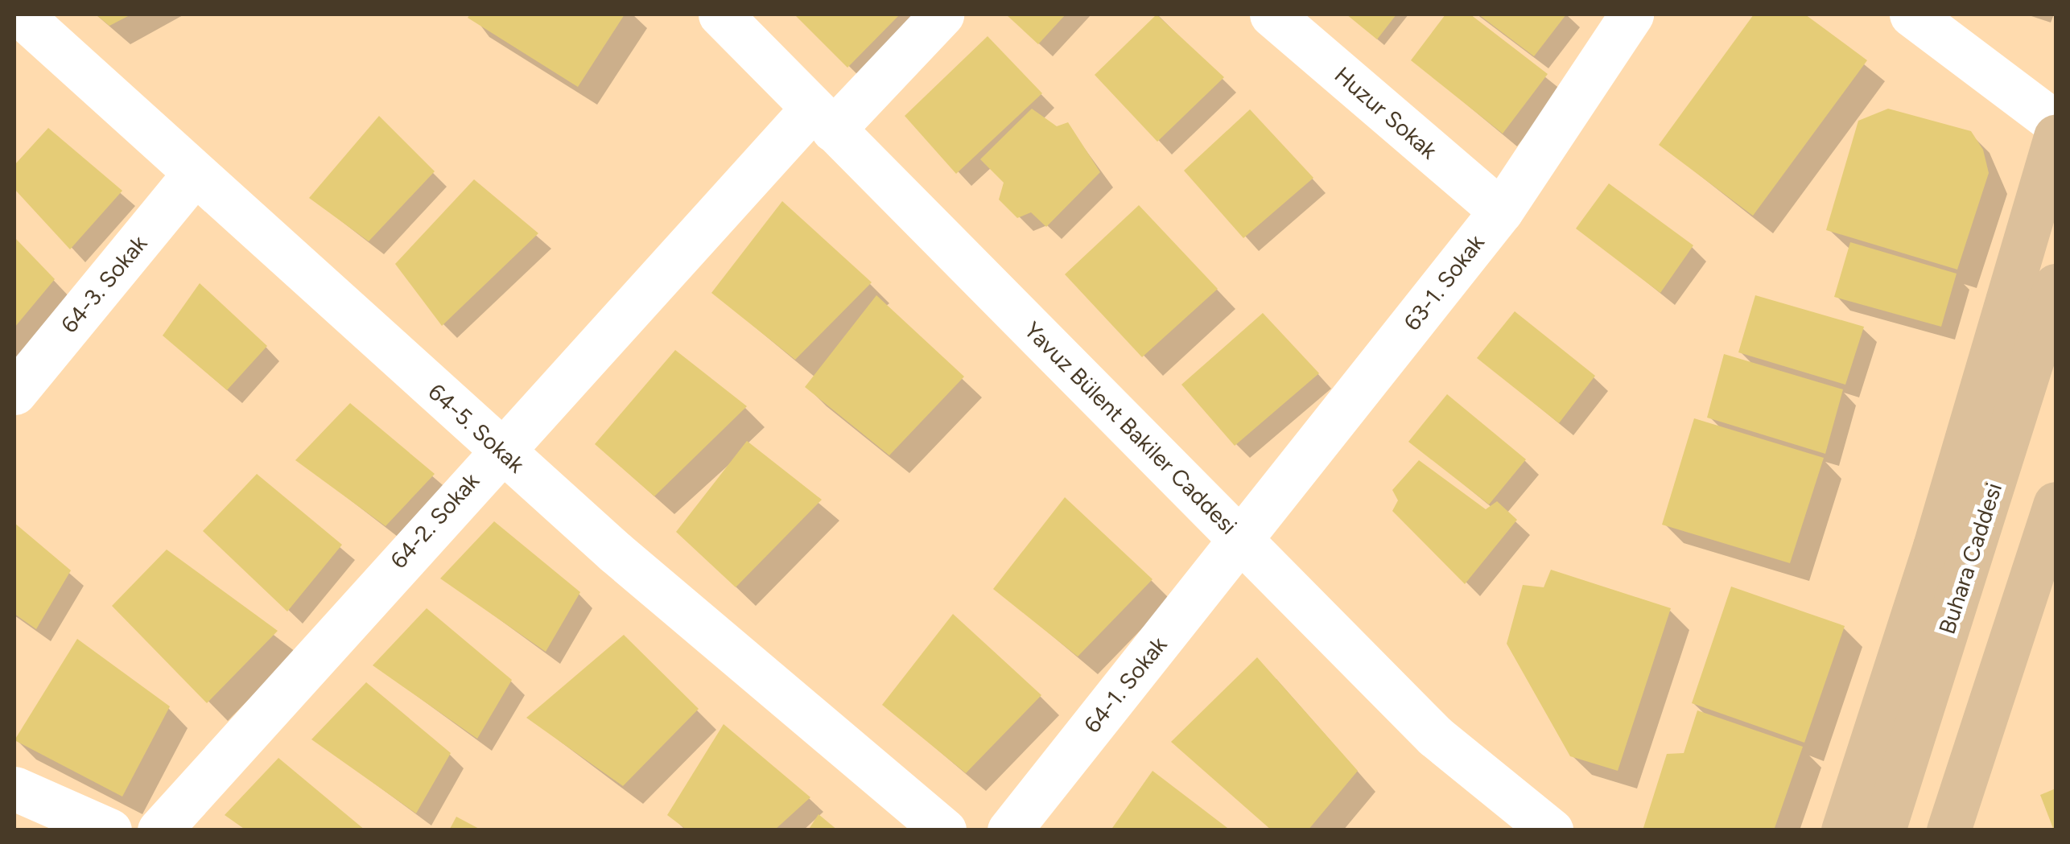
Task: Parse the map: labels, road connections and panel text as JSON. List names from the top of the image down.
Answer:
{
  "streets": {
    "main road": ["Buhara Caddesi"],
    "street": [
      "Huzur Sokak",
      "63-1. Sokak",
      "64-3. Sokak",
      "64-5. Sokak",
      "Yavuz Bülent Bakiler Caddesi",
      "64-2. Sokak",
      "64-1. Sokak"
    ]
  },
  "crossings": [
    ["Huzur Sokak", "63-1. Sokak"],
    ["63-1. Sokak", "Yavuz Bülent Bakiler Caddesi"],
    ["63-1. Sokak", "64-1. Sokak"],
    ["64-3. Sokak", "64-5. Sokak"],
    ["64-5. Sokak", "64-2. Sokak"],
    ["Yavuz Bülent Bakiler Caddesi", "64-2. Sokak"],
    ["Yavuz Bülent Bakiler Caddesi", "64-1. Sokak"]
  ]
}
